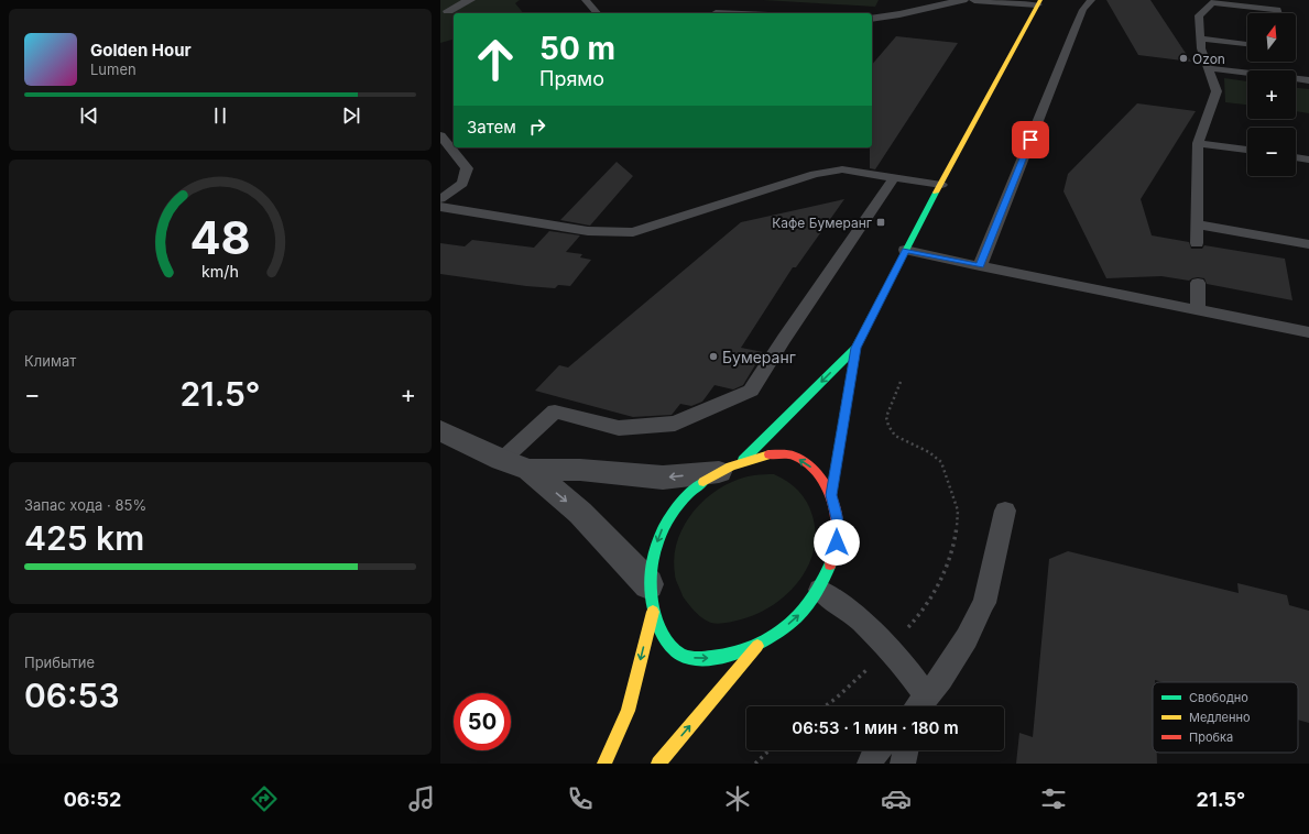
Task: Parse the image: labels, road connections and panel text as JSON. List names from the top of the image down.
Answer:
{
  "places": {
    "other": ["Ozon", "Бумеранг"],
    "transit": ["Кафе Бумеранг"]
  },
  "legend": ["Свободно", "Медленно", "Пробка"],
  "north": "top",
  "page": {
    "map_buttons": ["+", "−"],
    "turn": ["50 m", "Прямо"],
    "song": ["Golden Hour", "Lumen"],
    "then": "Затем",
    "tile": [
      "Климат",
      ["Запас хода · 85%", "425 km"],
      ["Прибытие", "06:53"]
    ],
    "heat": ["−", "21.5°", "+"],
    "limit": "50",
    "trip": "06:53 · 1 мин · 180 m",
    "tabs": ["06:52", "21.5°"],
    "gauge": ["48", "km/h"]
  }
}
